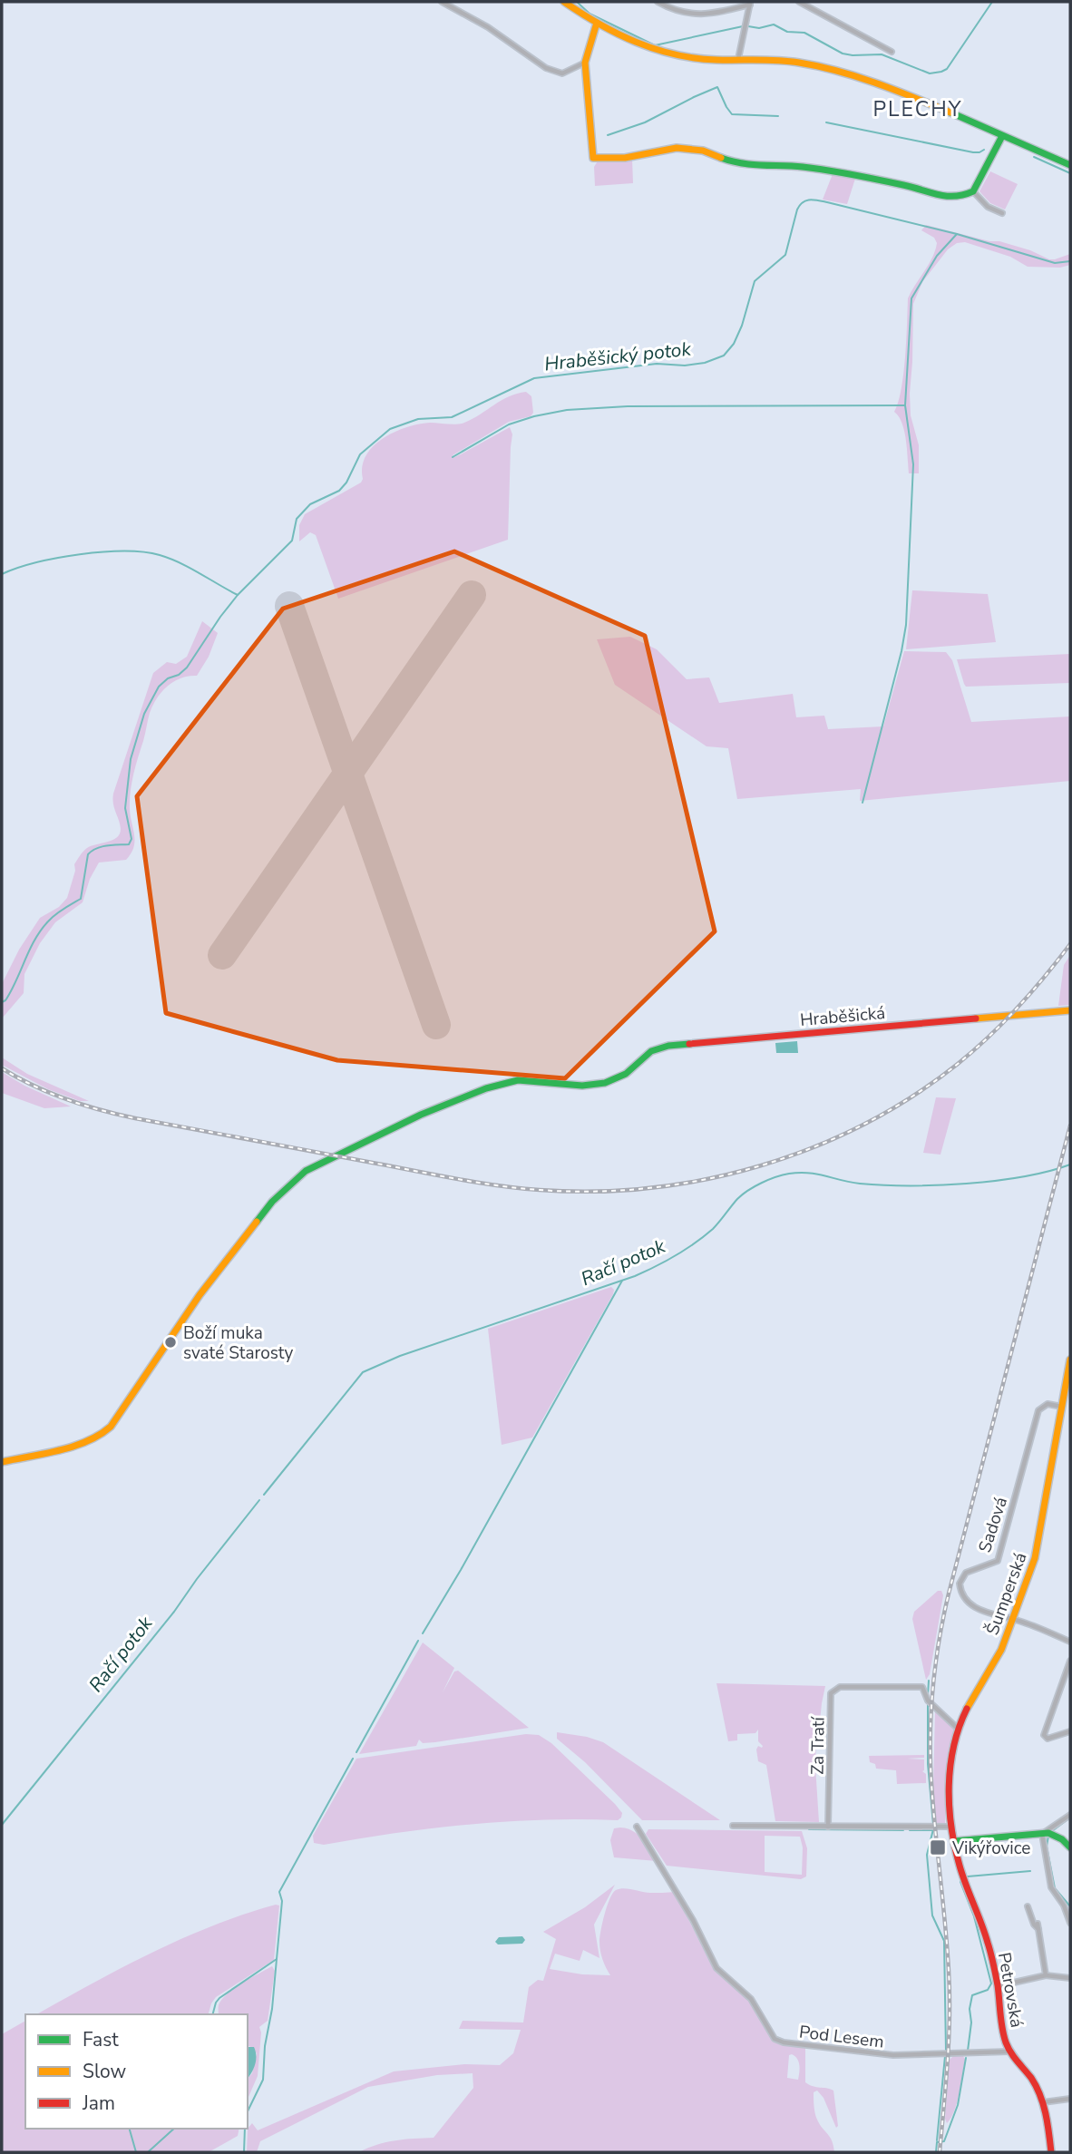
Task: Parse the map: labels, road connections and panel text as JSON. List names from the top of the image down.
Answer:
{
  "streets": {
    "street": [
      "Hraběšická",
      "Sadová",
      "Šumperská",
      "Za Tratí",
      "Petrovská",
      "Pod Lesem"
    ]
  },
  "crossings": [
    ["Sadová", "Šumperská"],
    ["Šumperská", "Za Tratí"],
    ["Šumperská", "Petrovská"],
    ["Petrovská", "Pod Lesem"]
  ],
  "districts": ["PLECHY"],
  "water": ["Hraběšický potok", "Račí potok"],
  "places": {
    "other": ["Boží muka svaté Starosty"],
    "transit": ["Vikýřovice"]
  },
  "legend": ["Fast", "Slow", "Jam"]
}
